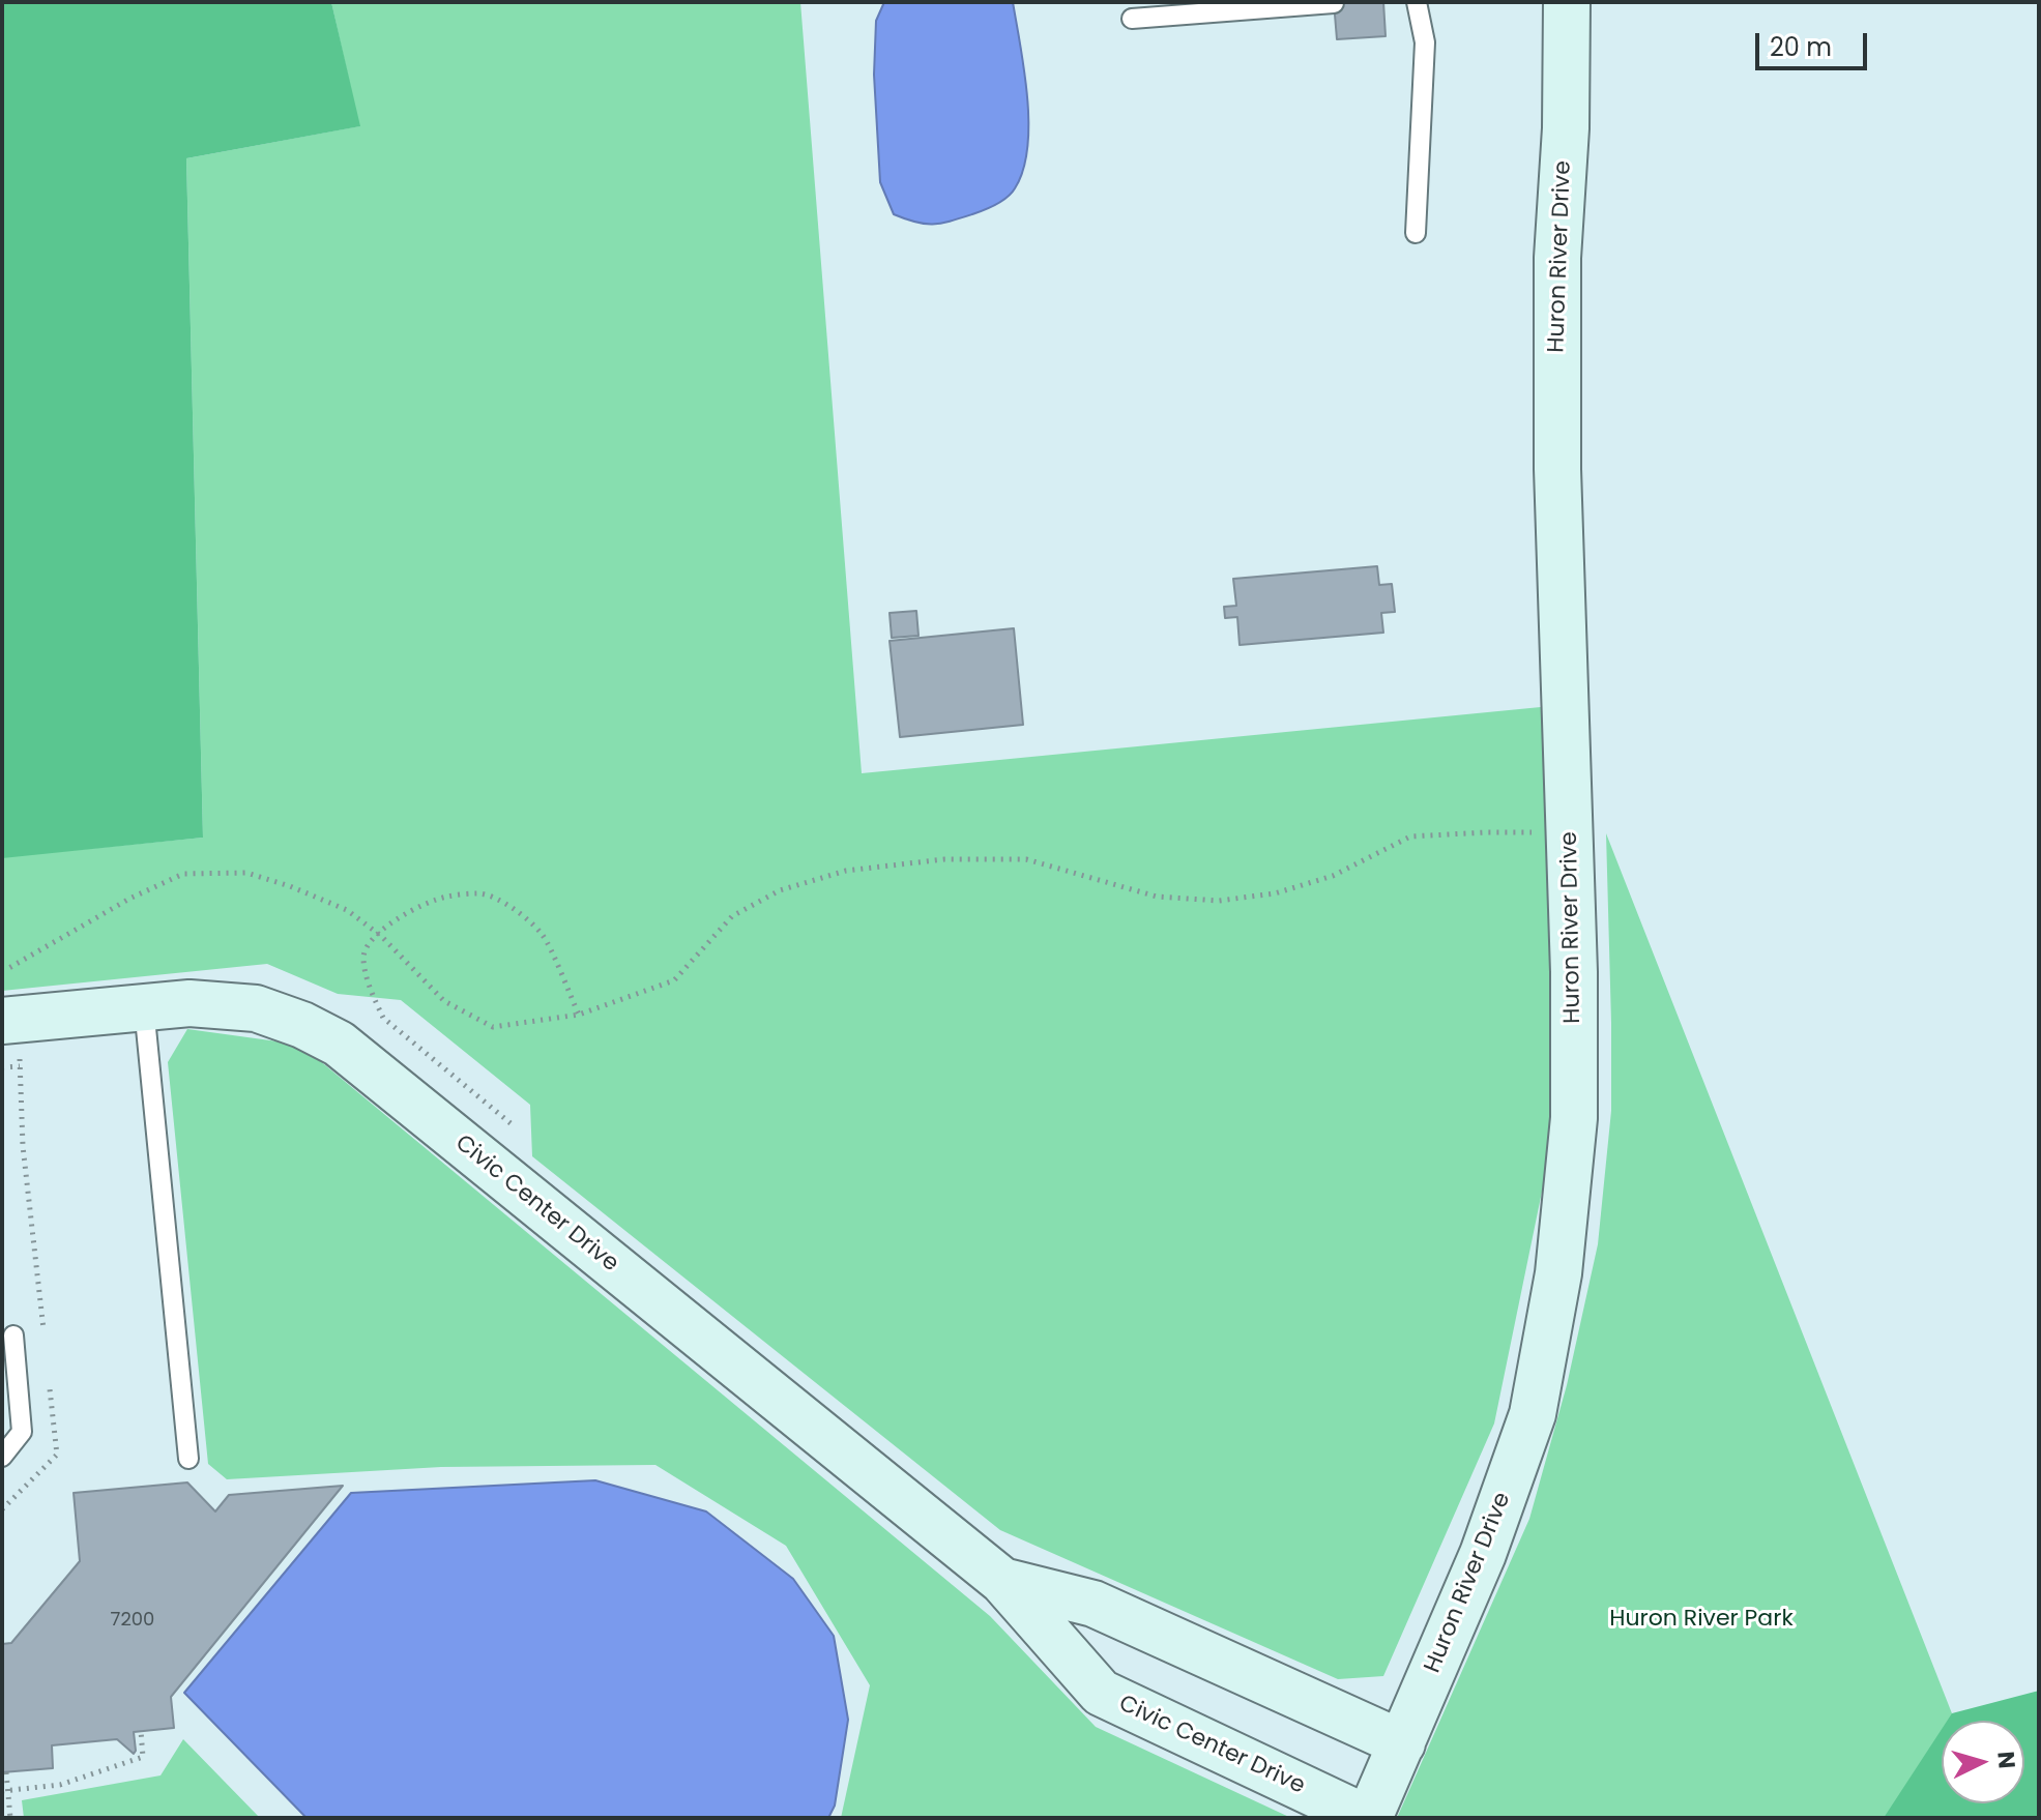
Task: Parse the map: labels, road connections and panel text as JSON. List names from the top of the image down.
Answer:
{
  "streets": {
    "street": ["Huron River Drive", "Civic Center Drive"]
  },
  "crossings": [
    ["Huron River Drive", "Civic Center Drive"]
  ],
  "parks": ["Huron River Park"],
  "house_numbers": ["7200"],
  "scale_bar": "20 m",
  "north": "right"
}
